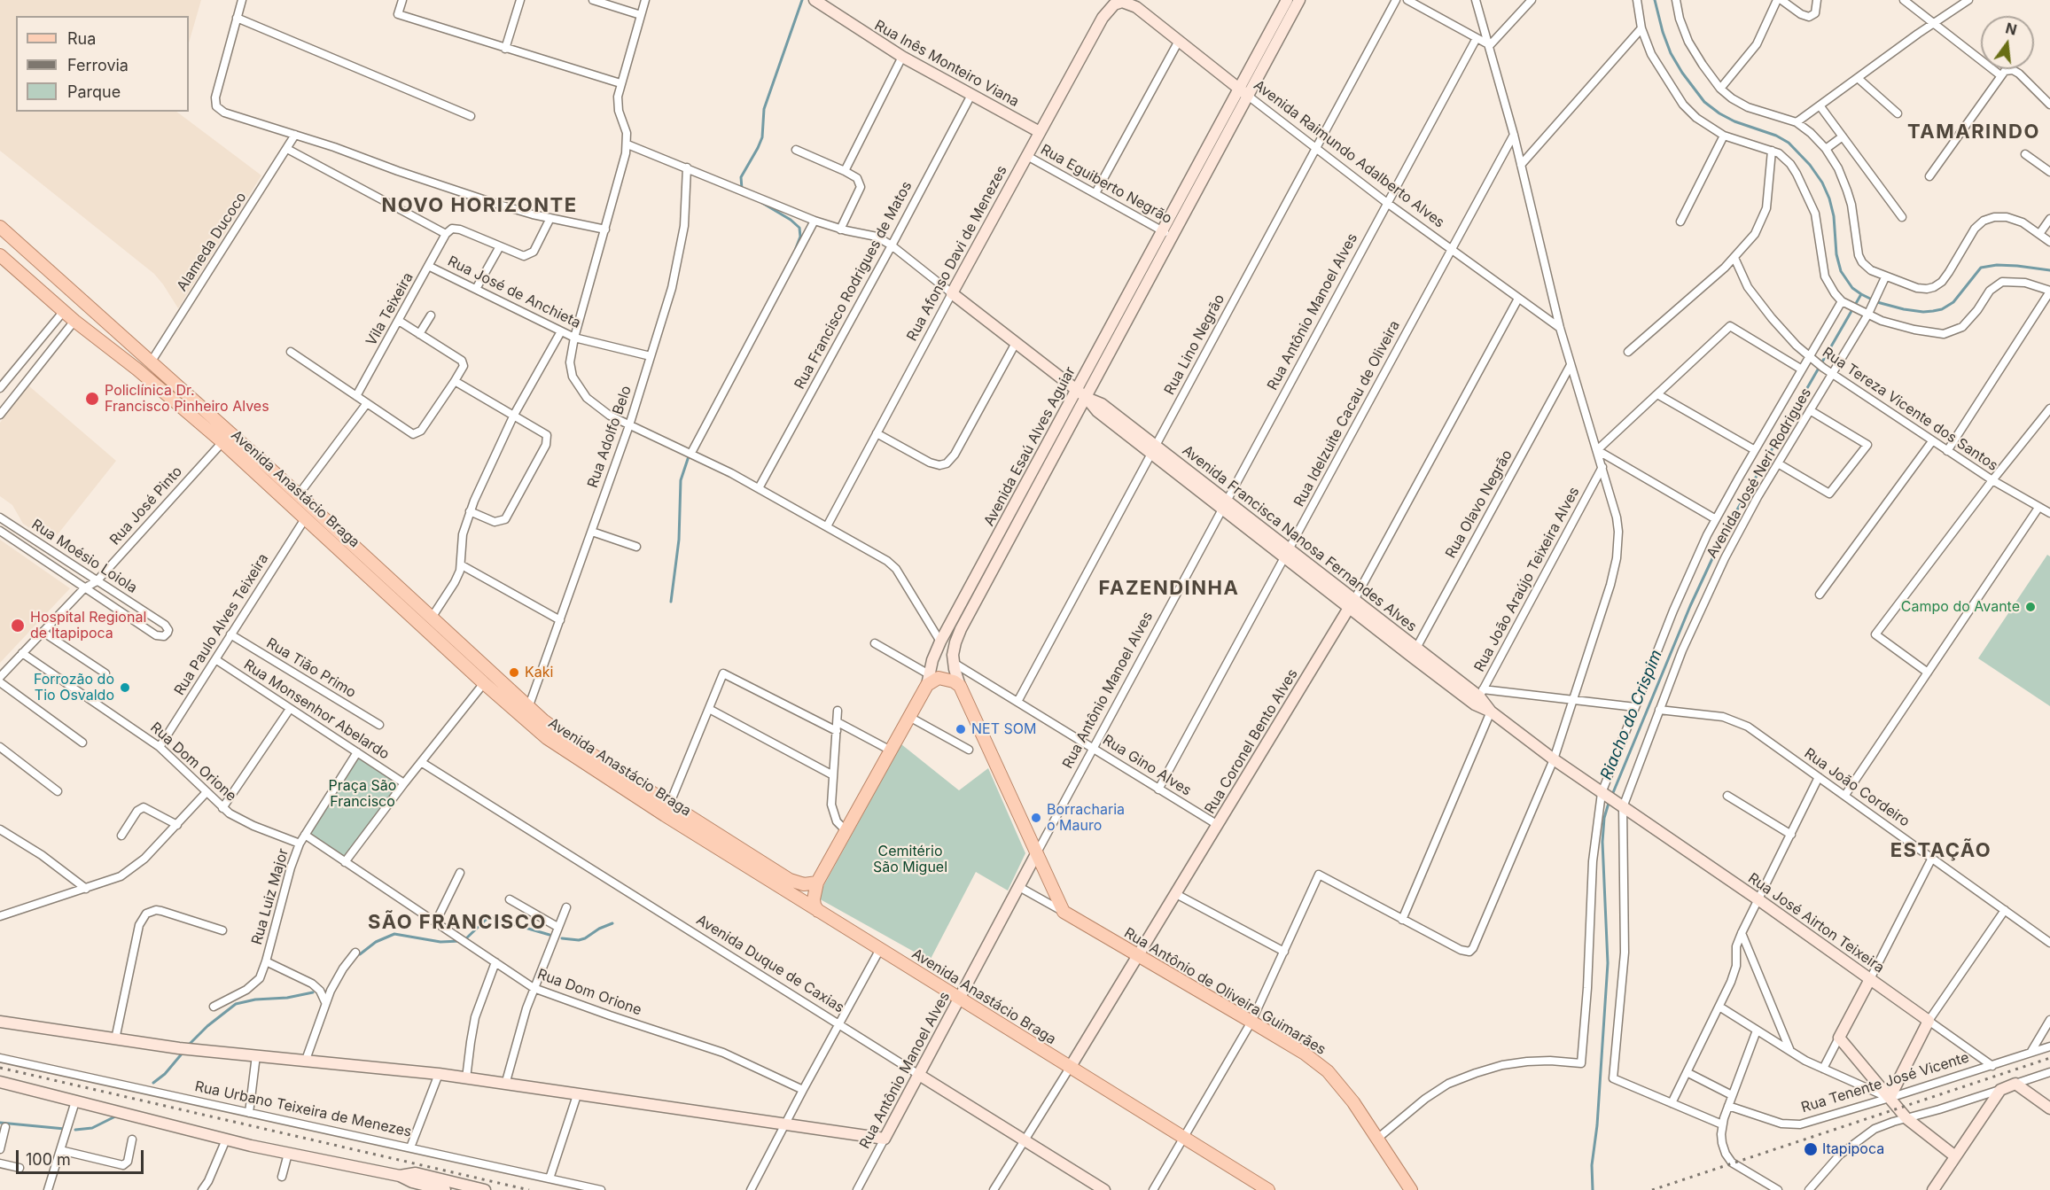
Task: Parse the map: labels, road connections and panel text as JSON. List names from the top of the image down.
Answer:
{
  "streets": {
    "main road": ["Avenida Esaú Alves Aguiar", "Avenida Anastácio Braga", "Rua Antônio de Oliveira Guimarães"],
    "street": [
      "Rua Inês Monteiro Viana",
      "Avenida Raimundo Adalberto Alves",
      "Rua Eguiberto Negrão",
      "Alameda Ducoco",
      "Rua Afonso Davi de Menezes",
      "Rua Francisco Rodrigues de Matos",
      "Rua José de Anchieta",
      "Vila Teixeira",
      "Rua Antônio Manoel Alves",
      "Rua Lino Negrão",
      "Rua Tereza Vicente dos Santos",
      "Rua Idelzuite Cacau de Oliveira",
      "Rua Adolfo Belo",
      "Avenida José Neri Rodrigues",
      "Rua Olavo Negrão",
      "Rua José Pinto",
      "Avenida Francisca Nanosa Fernandes Alves",
      "Rua Moésio Loiola",
      "Rua João Araújo Teixeira Alves",
      "Rua Paulo Alves Teixeira",
      "Rua Tião Primo",
      "Rua Monsenhor Abelardo",
      "Rua Coronel Bento Alves",
      "Rua Dom Orione",
      "Rua Gino Alves",
      "Rua João Cordeiro",
      "Rua Luiz Major",
      "Rua José Airton Teixeira",
      "Avenida Duque de Caxias",
      "Rua Tenente José Vicente",
      "Rua Urbano Teixeira de Menezes"
    ]
  },
  "crossings": [
    ["Rua Inês Monteiro Viana", "Rua Afonso Davi de Menezes"],
    ["Rua Inês Monteiro Viana", "Rua Francisco Rodrigues de Matos"],
    ["Avenida Raimundo Adalberto Alves", "Rua Afonso Davi de Menezes"],
    ["Avenida Raimundo Adalberto Alves", "Rua Antônio Manoel Alves"],
    ["Avenida Raimundo Adalberto Alves", "Rua Lino Negrão"],
    ["Avenida Raimundo Adalberto Alves", "Rua Idelzuite Cacau de Oliveira"],
    ["Avenida Raimundo Adalberto Alves", "Avenida Esaú Alves Aguiar"],
    ["Avenida Raimundo Adalberto Alves", "Rua Coronel Bento Alves"],
    ["Rua Eguiberto Negrão", "Rua Afonso Davi de Menezes"],
    ["Rua Eguiberto Negrão", "Avenida Esaú Alves Aguiar"],
    ["Alameda Ducoco", "Avenida Anastácio Braga"],
    ["Rua Afonso Davi de Menezes", "Avenida Francisca Nanosa Fernandes Alves"],
    ["Rua Francisco Rodrigues de Matos", "Avenida Francisca Nanosa Fernandes Alves"],
    ["Rua José de Anchieta", "Vila Teixeira"],
    ["Rua José de Anchieta", "Rua Adolfo Belo"],
    ["Rua Antônio Manoel Alves", "Avenida Anastácio Braga"],
    ["Rua Antônio Manoel Alves", "Avenida Francisca Nanosa Fernandes Alves"],
    ["Rua Antônio Manoel Alves", "Rua Gino Alves"],
    ["Rua Antônio Manoel Alves", "Avenida Duque de Caxias"],
    ["Rua Antônio Manoel Alves", "Rua Antônio de Oliveira Guimarães"],
    ["Rua Lino Negrão", "Avenida Francisca Nanosa Fernandes Alves"],
    ["Rua Lino Negrão", "Rua Gino Alves"],
    ["Rua Tereza Vicente dos Santos", "Avenida José Neri Rodrigues"],
    ["Rua Idelzuite Cacau de Oliveira", "Avenida Francisca Nanosa Fernandes Alves"],
    ["Rua Idelzuite Cacau de Oliveira", "Rua Gino Alves"],
    ["Rua Adolfo Belo", "Avenida Anastácio Braga"],
    ["Rua Adolfo Belo", "Avenida Francisca Nanosa Fernandes Alves"],
    ["Avenida Esaú Alves Aguiar", "Avenida Anastácio Braga"],
    ["Avenida Esaú Alves Aguiar", "Avenida Francisca Nanosa Fernandes Alves"],
    ["Avenida Esaú Alves Aguiar", "Rua Gino Alves"],
    ["Avenida José Neri Rodrigues", "Avenida Francisca Nanosa Fernandes Alves"],
    ["Avenida José Neri Rodrigues", "Rua João Cordeiro"],
    ["Avenida José Neri Rodrigues", "Rua José Airton Teixeira"],
    ["Avenida José Neri Rodrigues", "Rua Antônio de Oliveira Guimarães"],
    ["Avenida Anastácio Braga", "Rua José Pinto"],
    ["Avenida Anastácio Braga", "Rua Paulo Alves Teixeira"],
    ["Avenida Anastácio Braga", "Rua Coronel Bento Alves"],
    ["Rua Olavo Negrão", "Avenida Francisca Nanosa Fernandes Alves"],
    ["Rua José Pinto", "Rua Moésio Loiola"],
    ["Rua José Pinto", "Rua Dom Orione"],
    ["Avenida Francisca Nanosa Fernandes Alves", "Rua João Araújo Teixeira Alves"],
    ["Avenida Francisca Nanosa Fernandes Alves", "Rua Coronel Bento Alves"],
    ["Avenida Francisca Nanosa Fernandes Alves", "Rua José Airton Teixeira"],
    ["Rua Paulo Alves Teixeira", "Rua Tião Primo"],
    ["Rua Paulo Alves Teixeira", "Rua Monsenhor Abelardo"],
    ["Rua Paulo Alves Teixeira", "Rua Dom Orione"],
    ["Rua Monsenhor Abelardo", "Rua Luiz Major"],
    ["Rua Coronel Bento Alves", "Rua Gino Alves"],
    ["Rua Coronel Bento Alves", "Avenida Duque de Caxias"],
    ["Rua Coronel Bento Alves", "Rua Antônio de Oliveira Guimarães"],
    ["Rua Dom Orione", "Rua Luiz Major"],
    ["Rua José Airton Teixeira", "Rua Tenente José Vicente"]
  ],
  "districts": [
    "TAMARINDO",
    "NOVO HORIZONTE",
    "FAZENDINHA",
    "ESTAÇÃO",
    "SÃO FRANCISCO"
  ],
  "water": ["Riacho do Crispim"],
  "parks": ["Praça São Francisco", "Cemitério São Miguel"],
  "places": [
    "Policlínica Dr. Francisco Pinheiro Alves",
    "Campo do Avante",
    "Hospital Regional de Itapipoca",
    "Kaki",
    "Forrozão do Tio Osvaldo",
    "NET SOM",
    "Borracharia o Mauro",
    "Itapipoca"
  ],
  "legend": ["Rua", "Ferrovia", "Parque"],
  "scale_bar": "100 m",
  "north": "top"
}
